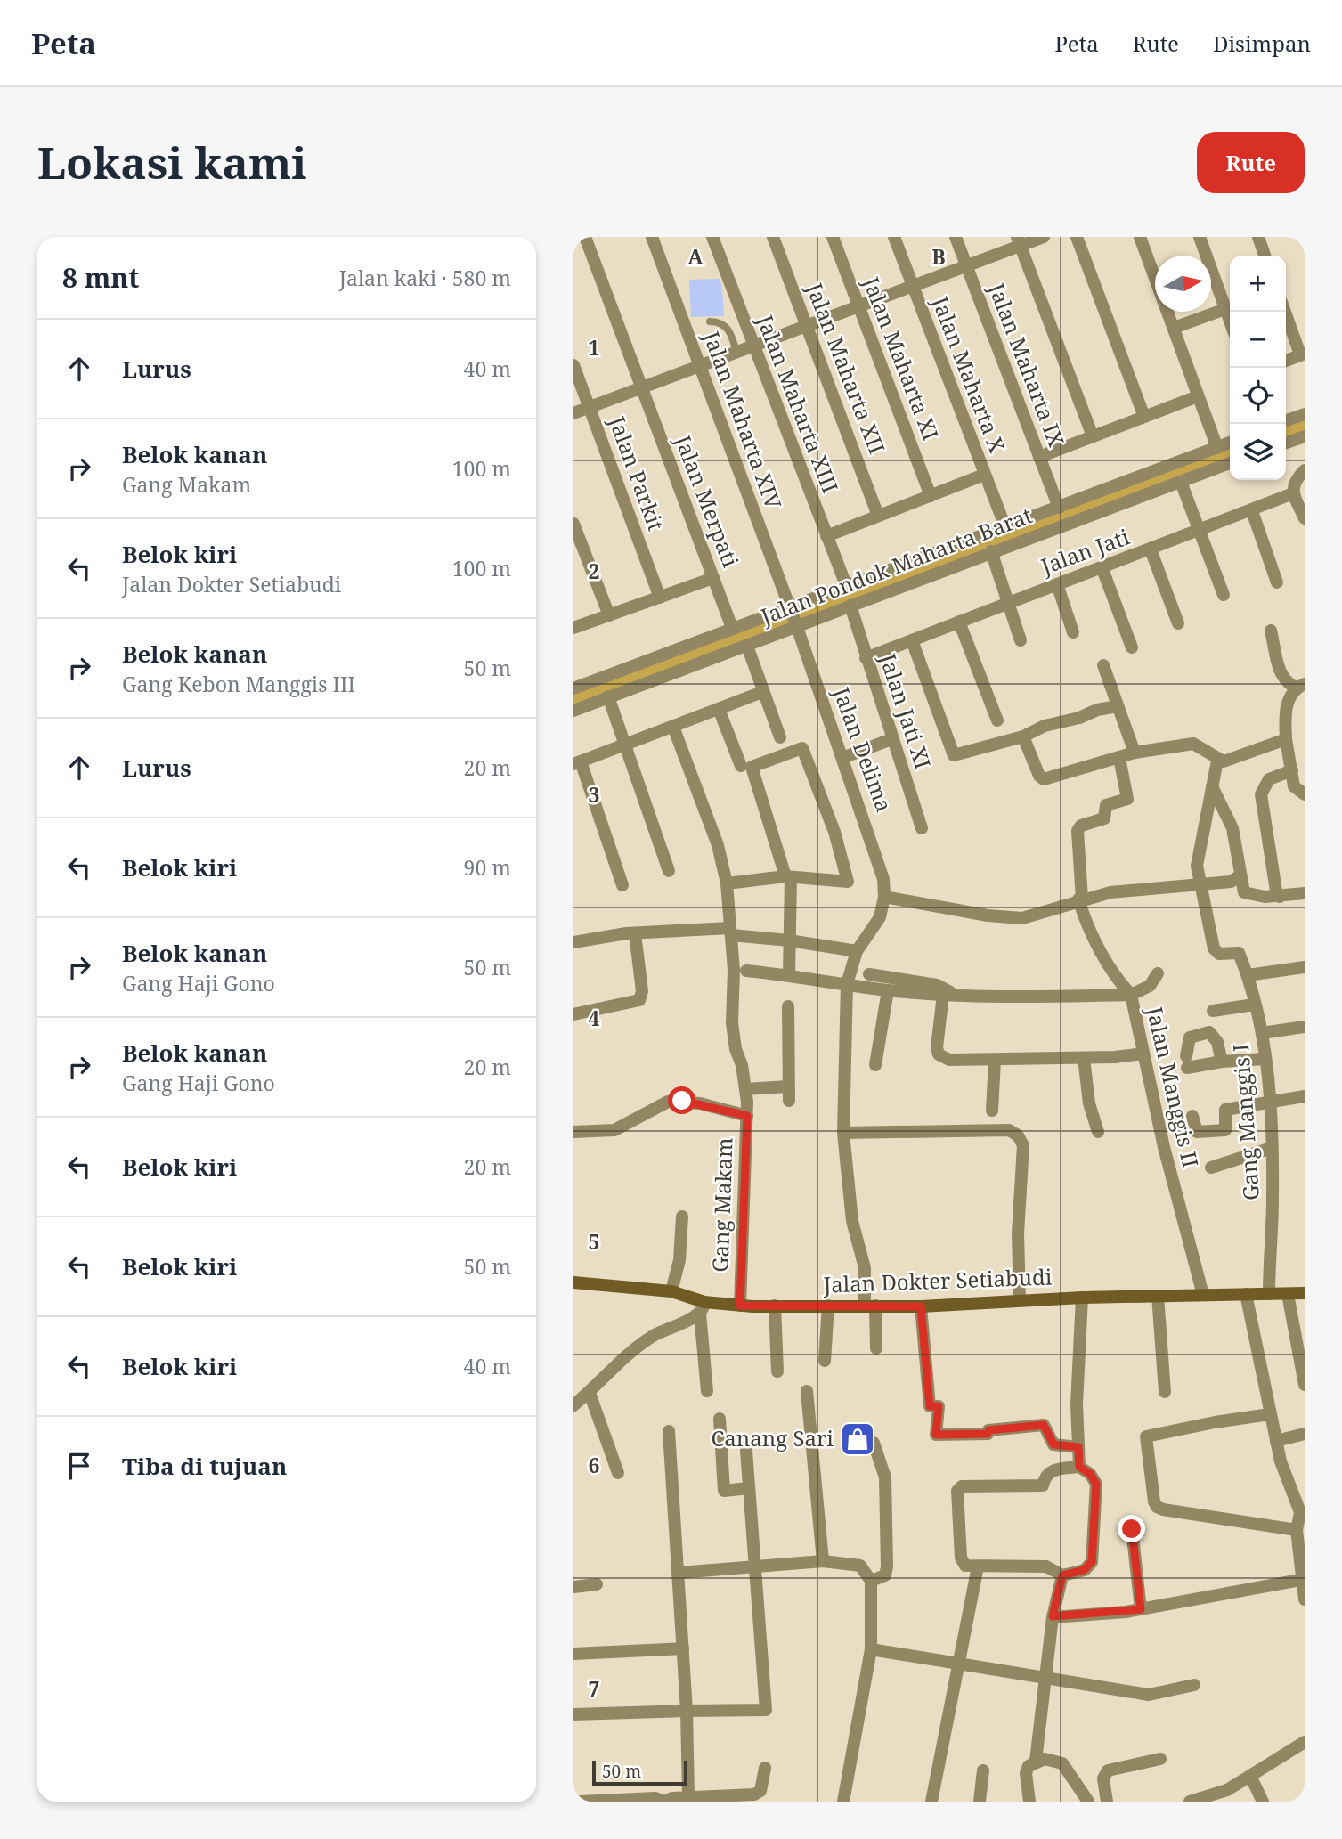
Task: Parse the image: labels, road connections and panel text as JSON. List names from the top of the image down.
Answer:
{
  "streets": {
    "street": [
      "Jalan Maharta XI",
      "Jalan Maharta IX",
      "Jalan Maharta XII",
      "Jalan Maharta X",
      "Jalan Maharta XIII",
      "Jalan Maharta XIV",
      "Jalan Parkit",
      "Jalan Merpati",
      "Jalan Jati",
      "Jalan Pondok Maharta Barat",
      "Jalan Jati XI",
      "Jalan Delima",
      "Jalan Manggis II",
      "Gang Manggis I",
      "Gang Makam",
      "Jalan Dokter Setiabudi"
    ]
  },
  "crossings": [
    ["Jalan Maharta IX", "Jalan Pondok Maharta Barat"],
    ["Jalan Maharta X", "Jalan Pondok Maharta Barat"],
    ["Jalan Maharta XIII", "Jalan Pondok Maharta Barat"],
    ["Jalan Maharta XIV", "Jalan Pondok Maharta Barat"],
    ["Jalan Maharta XIV", "Jalan Delima"],
    ["Jalan Merpati", "Jalan Pondok Maharta Barat"],
    ["Jalan Jati", "Jalan Jati XI"],
    ["Jalan Pondok Maharta Barat", "Jalan Jati XI"],
    ["Jalan Pondok Maharta Barat", "Jalan Delima"],
    ["Jalan Manggis II", "Jalan Dokter Setiabudi"],
    ["Gang Manggis I", "Jalan Dokter Setiabudi"],
    ["Gang Makam", "Jalan Dokter Setiabudi"]
  ],
  "places": {
    "shop": ["Canang Sari"]
  },
  "scale_bar": "50 m",
  "north": "right",
  "page": {
    "header": "Peta",
    "nav": ["Peta", "Rute", "Disimpan"],
    "buttons": "Rute",
    "title": "Lokasi kami",
    "heading": ["8 mnt", "Jalan kaki · 580 m"],
    "map_buttons": ["+", "−"],
    "list": [
      ["Lurus", "40 m"],
      ["Belok kanan", "Gang Makam", "100 m"],
      ["Belok kiri", "Jalan Dokter Setiabudi", "100 m"],
      ["Belok kanan", "Gang Kebon Manggis III", "50 m"],
      ["Lurus", "20 m"],
      ["Belok kiri", "90 m"],
      ["Belok kanan", "Gang Haji Gono", "50 m"],
      ["Belok kanan", "Gang Haji Gono", "20 m"],
      ["Belok kiri", "20 m"],
      ["Belok kiri", "50 m"],
      ["Belok kiri", "40 m"],
      "Tiba di tujuan"
    ],
    "scale": "50 m"
  },
  "grid": {
    "columns": ["A", "B"],
    "rows": [
      "1",
      "2",
      "3",
      "4",
      "5",
      "6",
      "7"
    ]
  }
}
